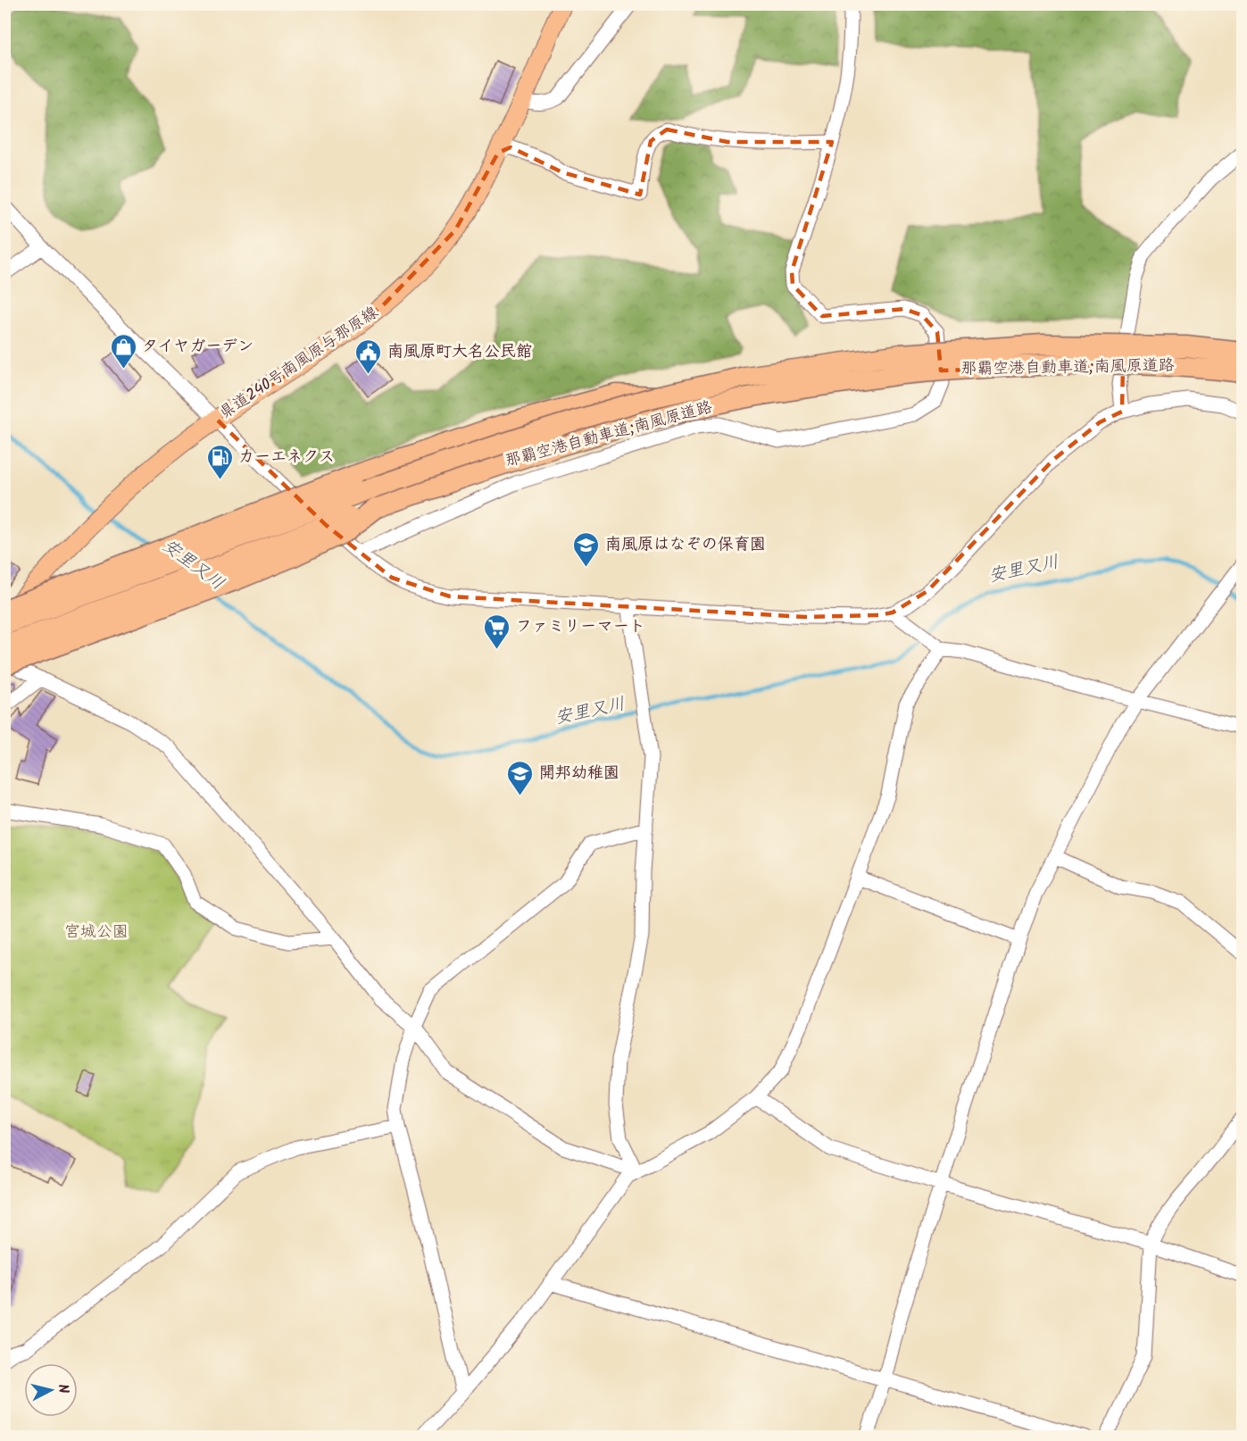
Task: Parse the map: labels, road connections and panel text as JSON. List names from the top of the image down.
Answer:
{
  "streets": {
    "highway": ["那覇空港自動車道;南風原道路"],
    "main road": ["県道240号南風原与那原線"]
  },
  "water": ["安里又川"],
  "parks": ["宮城公園"],
  "places": {
    "shop": ["タイヤガーデン"],
    "public building": ["南風原町大名公民館"],
    "fuel station": ["カーエネクス"],
    "school or university": ["南風原はなぞの保育園", "開邦幼稚園"],
    "supermarket": ["ファミリーマート"]
  },
  "north": "right"
}
